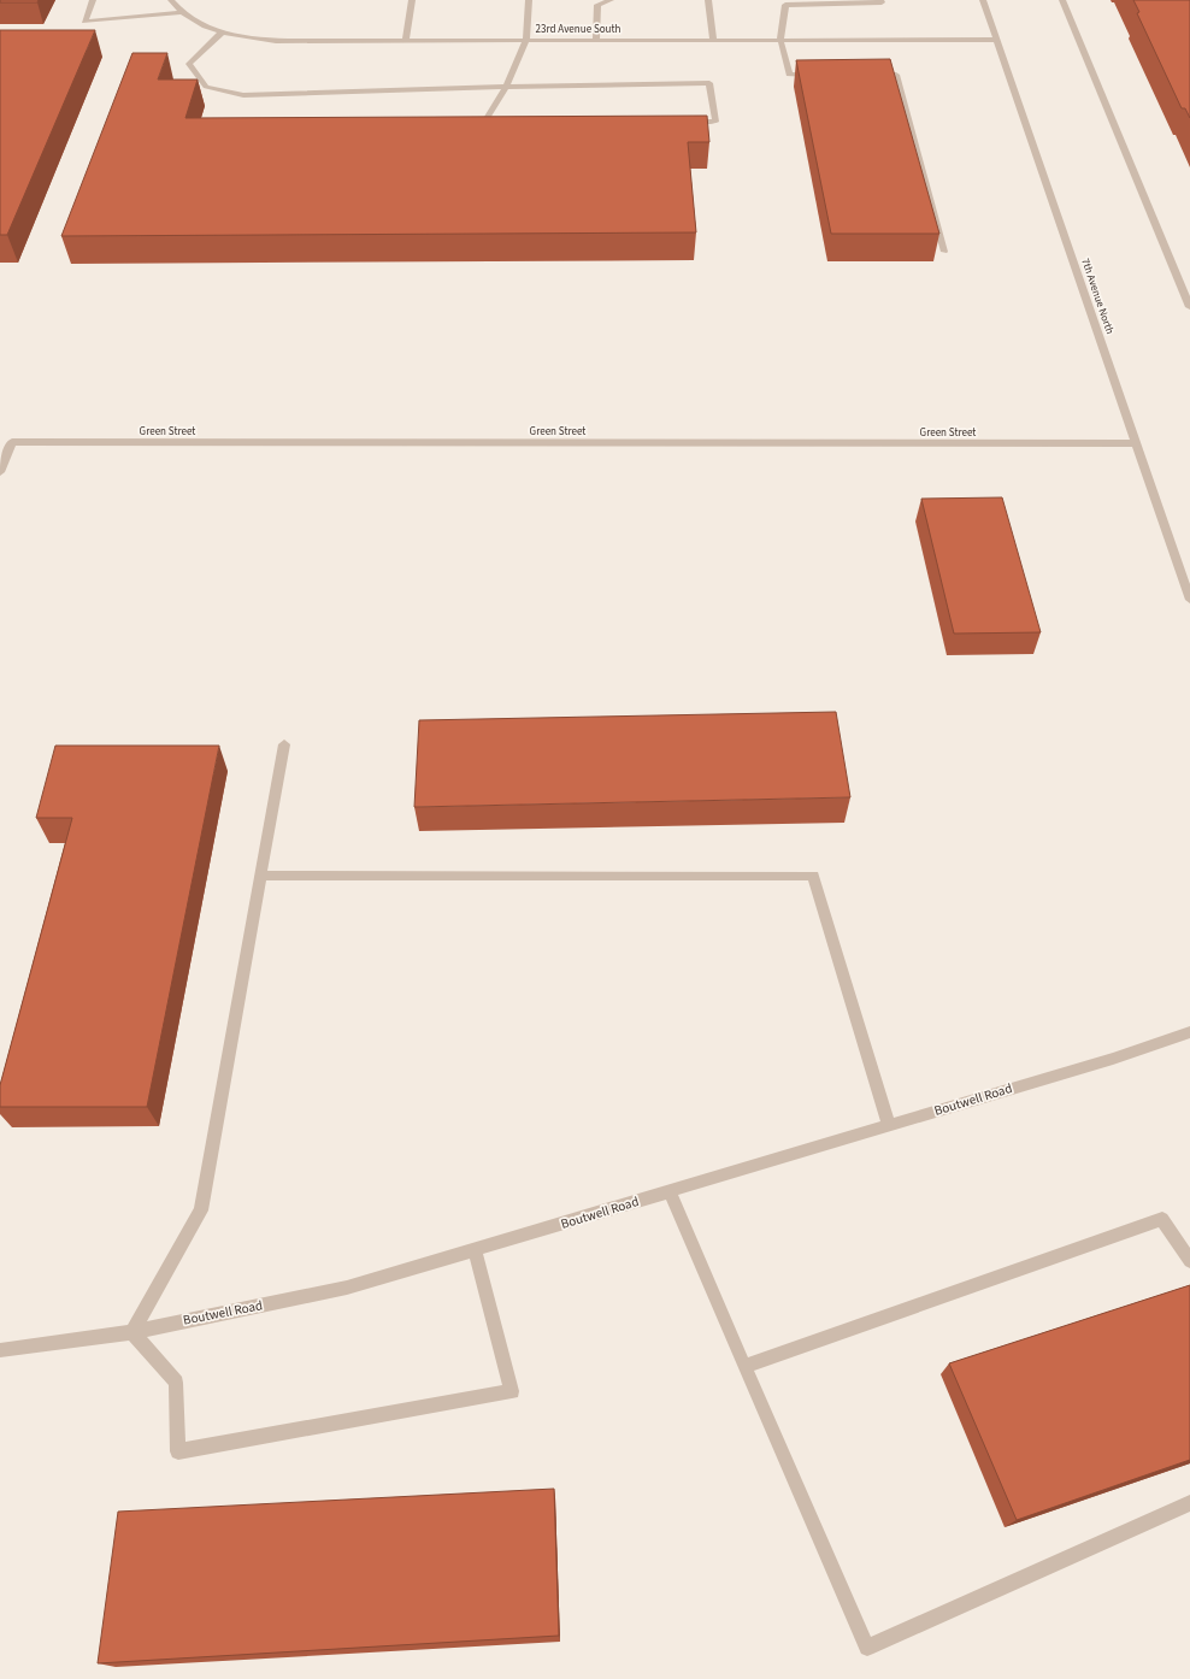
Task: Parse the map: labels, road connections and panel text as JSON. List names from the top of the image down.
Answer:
{
  "streets": {
    "street": [
      "23rd Avenue South",
      "7th Avenue North",
      "Green Street",
      "Boutwell Road"
    ]
  },
  "crossings": [
    ["23rd Avenue South", "7th Avenue North"],
    ["7th Avenue North", "Green Street"]
  ]
}
